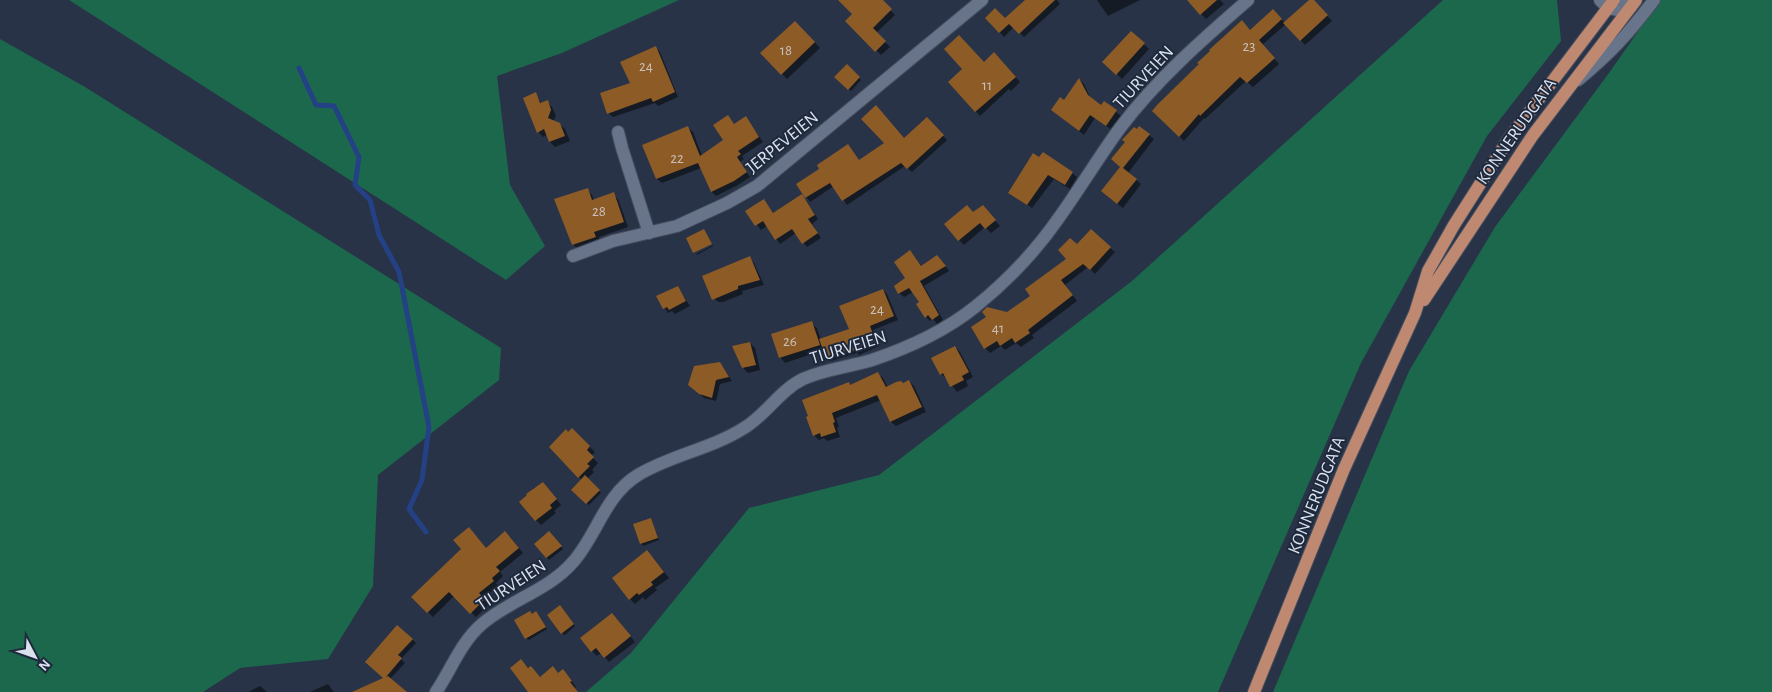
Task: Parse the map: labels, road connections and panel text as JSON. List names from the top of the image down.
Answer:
{
  "streets": {
    "main road": ["KONNERUDGATA"],
    "street": ["TIURVEIEN", "JERPEVEIEN"]
  },
  "house_numbers": [
    "23",
    "18",
    "24",
    "11",
    "22",
    "28",
    "24",
    "41",
    "26"
  ],
  "north": "bottom right"
}
